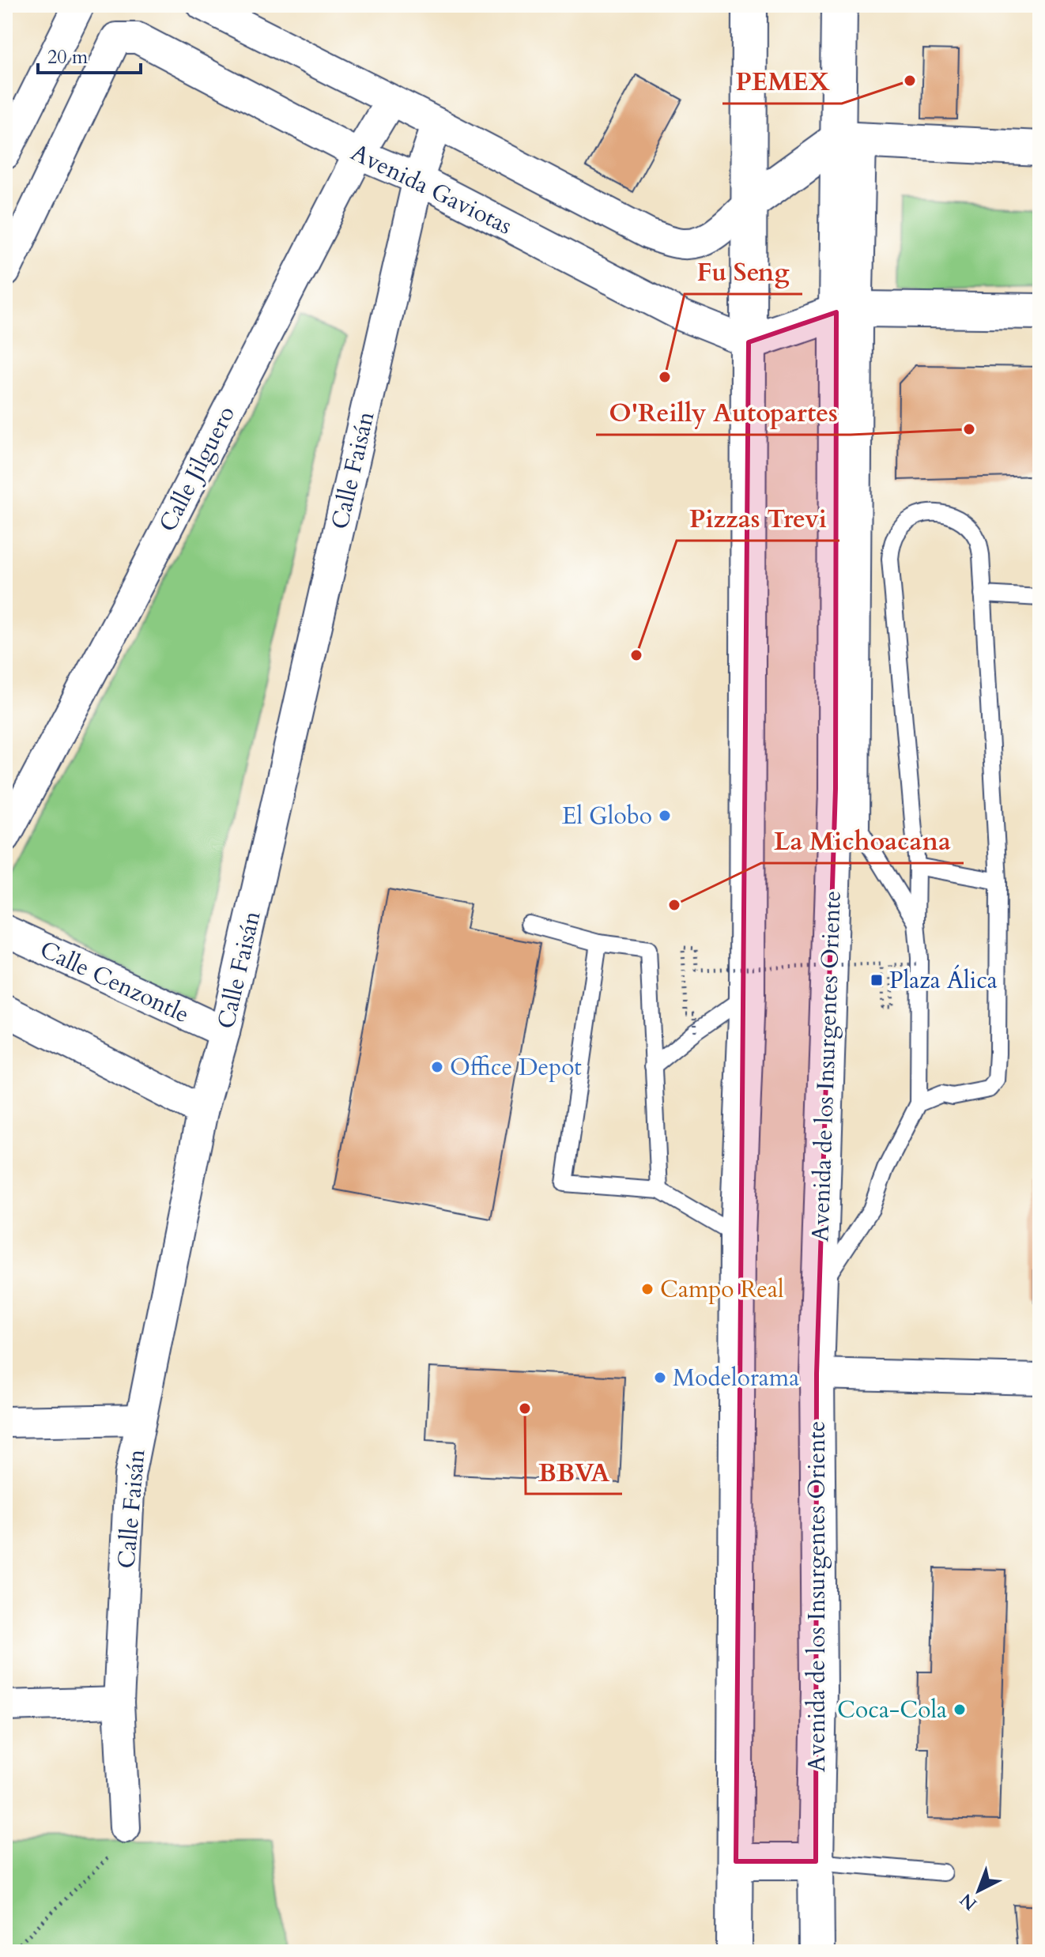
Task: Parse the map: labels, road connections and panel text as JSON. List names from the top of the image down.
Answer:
{
  "streets": {
    "main road": ["Avenida de los Insurgentes Oriente"],
    "street": [
      "Avenida Gaviotas",
      "Calle Jilguero",
      "Calle Faisán",
      "Calle Cenzontle"
    ]
  },
  "crossings": [
    ["Avenida Gaviotas", "Calle Jilguero"],
    ["Avenida Gaviotas", "Calle Faisán"],
    ["Calle Faisán", "Calle Cenzontle"]
  ],
  "places": {
    "other": [
      "PEMEX",
      "Fu Seng",
      "O'Reilly Autopartes",
      "Pizzas Trevi",
      "El Globo",
      "La Michoacana",
      "Office Depot",
      "Campo Real",
      "Modelorama",
      "BBVA",
      "Coca-Cola"
    ],
    "transit": ["Plaza Álica"]
  },
  "scale_bar": "20 m",
  "north": "bottom left"
}
